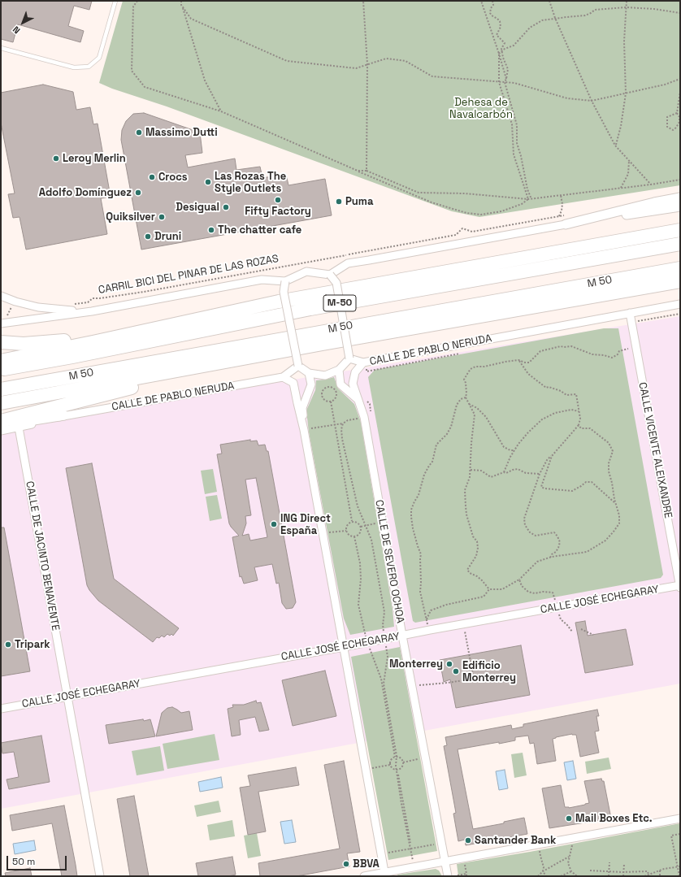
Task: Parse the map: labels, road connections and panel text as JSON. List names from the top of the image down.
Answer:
{
  "streets": {
    "highway": ["M 50", "M-50"],
    "street": [
      "CALLE DE PABLO NERUDA",
      "CALLE VICENTE ALEIXANDRE",
      "CALLE DE JACINTO BENAVENTE",
      "CALLE DE SEVERO OCHOA",
      "CALLE JOSÉ ECHEGARAY"
    ],
    "path": ["CARRIL BICI DEL PINAR DE LAS ROZAS"]
  },
  "crossings": [
    ["CALLE DE PABLO NERUDA", "CALLE VICENTE ALEIXANDRE"],
    ["CALLE DE PABLO NERUDA", "CALLE DE JACINTO BENAVENTE"],
    ["CALLE DE PABLO NERUDA", "CALLE DE SEVERO OCHOA"],
    ["CALLE VICENTE ALEIXANDRE", "CALLE JOSÉ ECHEGARAY"],
    ["CALLE DE JACINTO BENAVENTE", "CALLE JOSÉ ECHEGARAY"],
    ["CALLE DE SEVERO OCHOA", "CALLE JOSÉ ECHEGARAY"]
  ],
  "parks": ["Dehesa de Navalcarbón"],
  "places": [
    "Massimo Dutti",
    "Leroy Merlin",
    "Crocs",
    "Las Rozas The Style Outlets",
    "Adolfo Domínguez",
    "Fifty Factory",
    "Puma",
    "Desigual",
    "Quiksilver",
    "The chatter cafe",
    "Druni",
    "ING Direct España",
    "Tripark",
    "Monterrey",
    "Edificio Monterrey",
    "Mail Boxes Etc.",
    "Santander Bank",
    "BBVA"
  ],
  "scale_bar": "50 m",
  "north": "bottom left"
}
